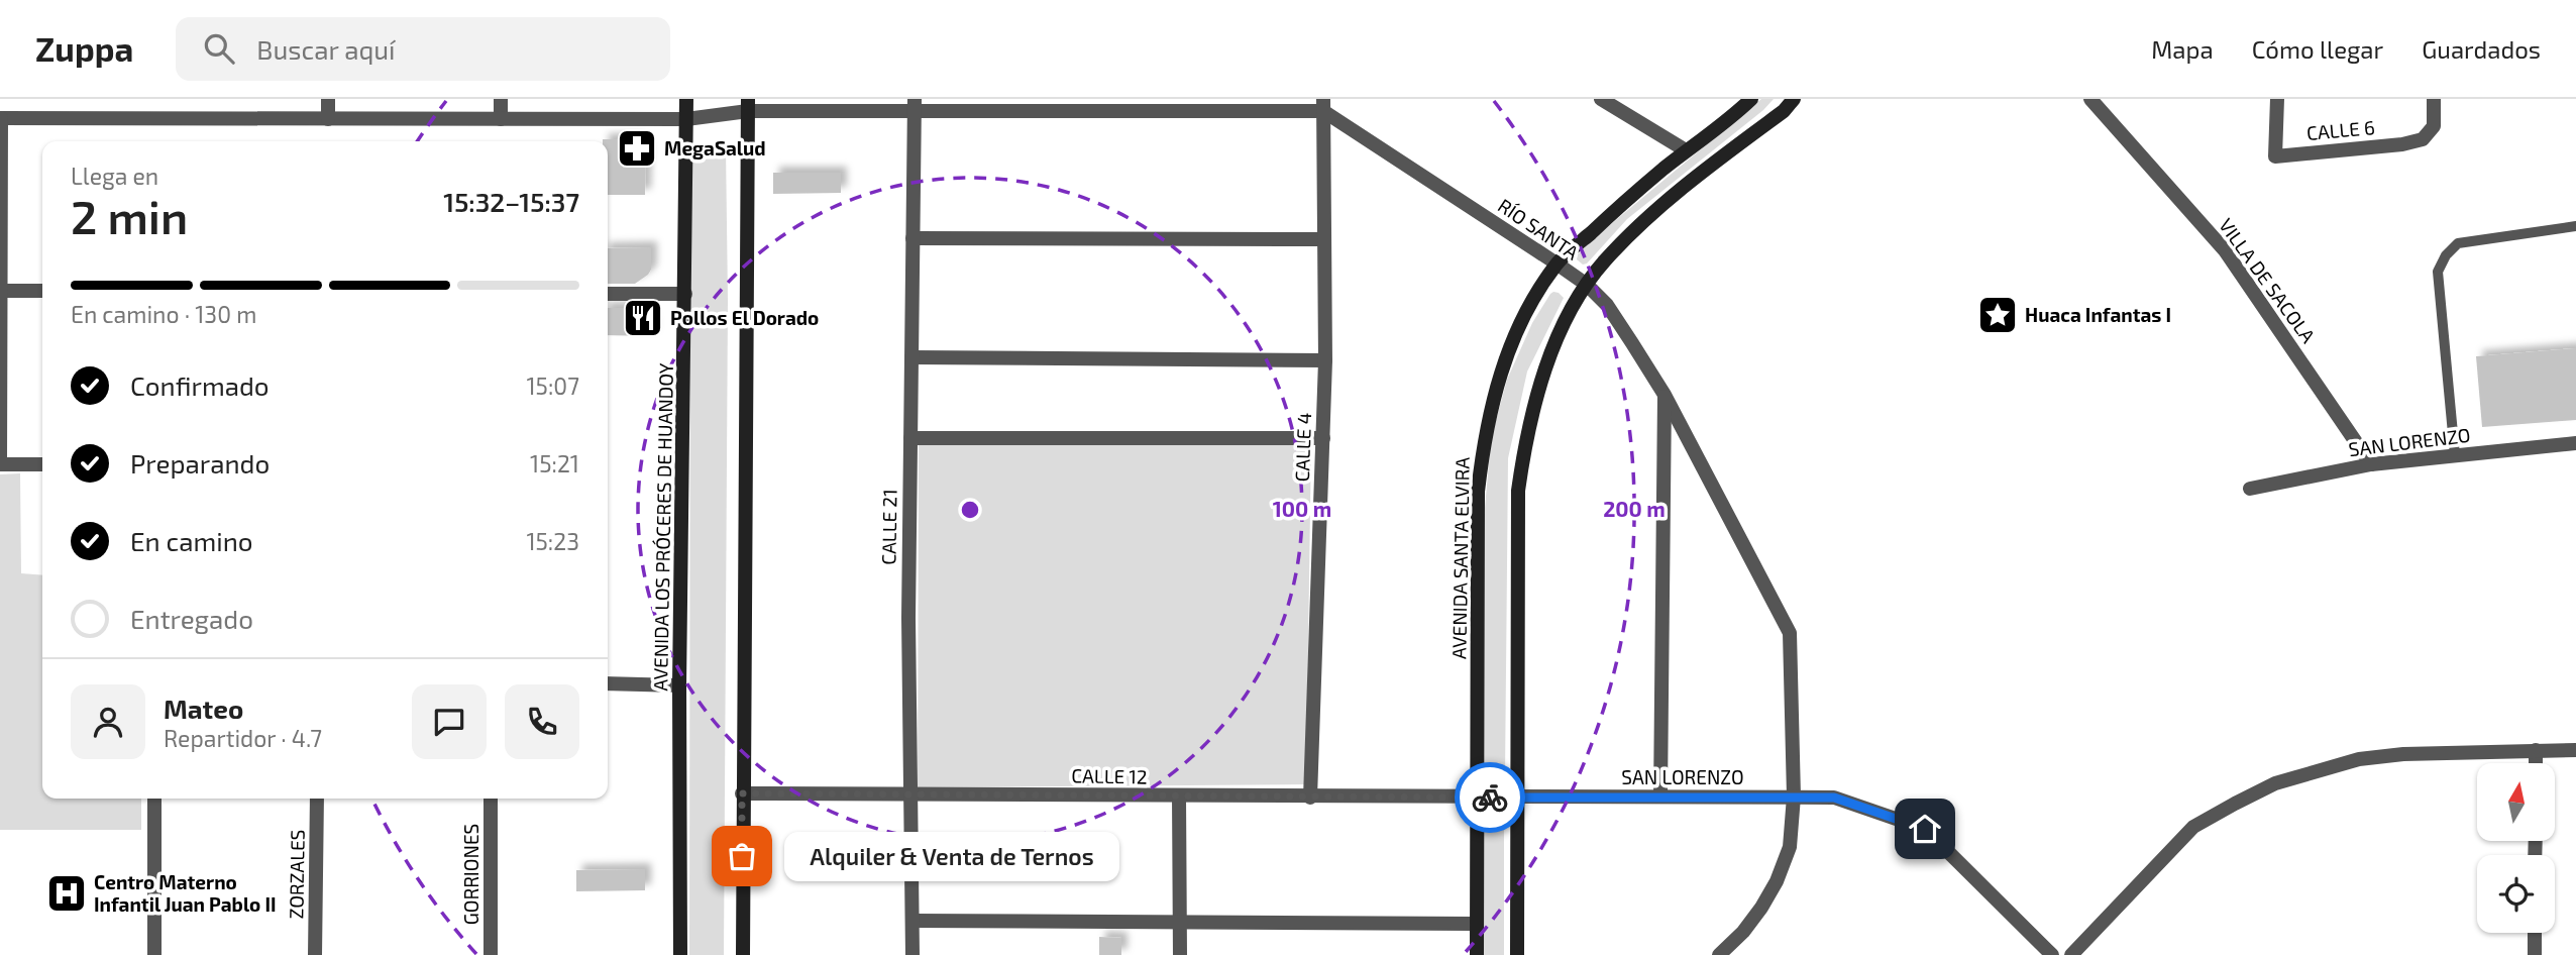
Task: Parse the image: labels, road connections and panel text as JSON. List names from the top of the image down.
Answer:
{
  "streets": {
    "street": [
      "CALLE 6",
      "RÍO SANTA",
      "VILLA DE SACOLA",
      "SAN LORENZO",
      "CALLE 4",
      "AVENIDA LOS PRÓCERES DE HUANDOY",
      "CALLE 21",
      "AVENIDA SANTA ELVIRA",
      "CALLE 12",
      "ZORZALES",
      "GORRIONES"
    ]
  },
  "crossings": [
    ["RÍO SANTA", "SAN LORENZO"],
    ["RÍO SANTA", "CALLE 4"],
    ["RÍO SANTA", "AVENIDA SANTA ELVIRA"],
    ["VILLA DE SACOLA", "SAN LORENZO"],
    ["SAN LORENZO", "AVENIDA SANTA ELVIRA"],
    ["SAN LORENZO", "CALLE 12"],
    ["CALLE 4", "CALLE 12"],
    ["CALLE 21", "CALLE 12"],
    ["AVENIDA SANTA ELVIRA", "CALLE 12"]
  ],
  "places": {
    "pharmacy": ["MegaSalud"],
    "place": ["Huaca Infantas I"],
    "restaurant": ["Pollos El Dorado"],
    "other": ["Alquiler & Venta de Ternos"],
    "hospital": ["Centro Materno Infantil Juan Pablo II"]
  },
  "north": "top",
  "page": {
    "header": "Zuppa",
    "search": "Buscar aquí",
    "nav": ["Mapa", "Cómo llegar", "Guardados"],
    "heading": ["2 min", "Llega en", "15:32–15:37"],
    "panel": ["Mateo", "Repartidor · 4.7"],
    "bar": "En camino · 130 m",
    "list": [
      ["Confirmado", "15:07"],
      ["Preparando", "15:21"],
      ["En camino", "15:23"],
      "Entregado"
    ],
    "bubble": "Alquiler & Venta de Ternos"
  },
  "rings": ["100 m", "200 m"]
}
